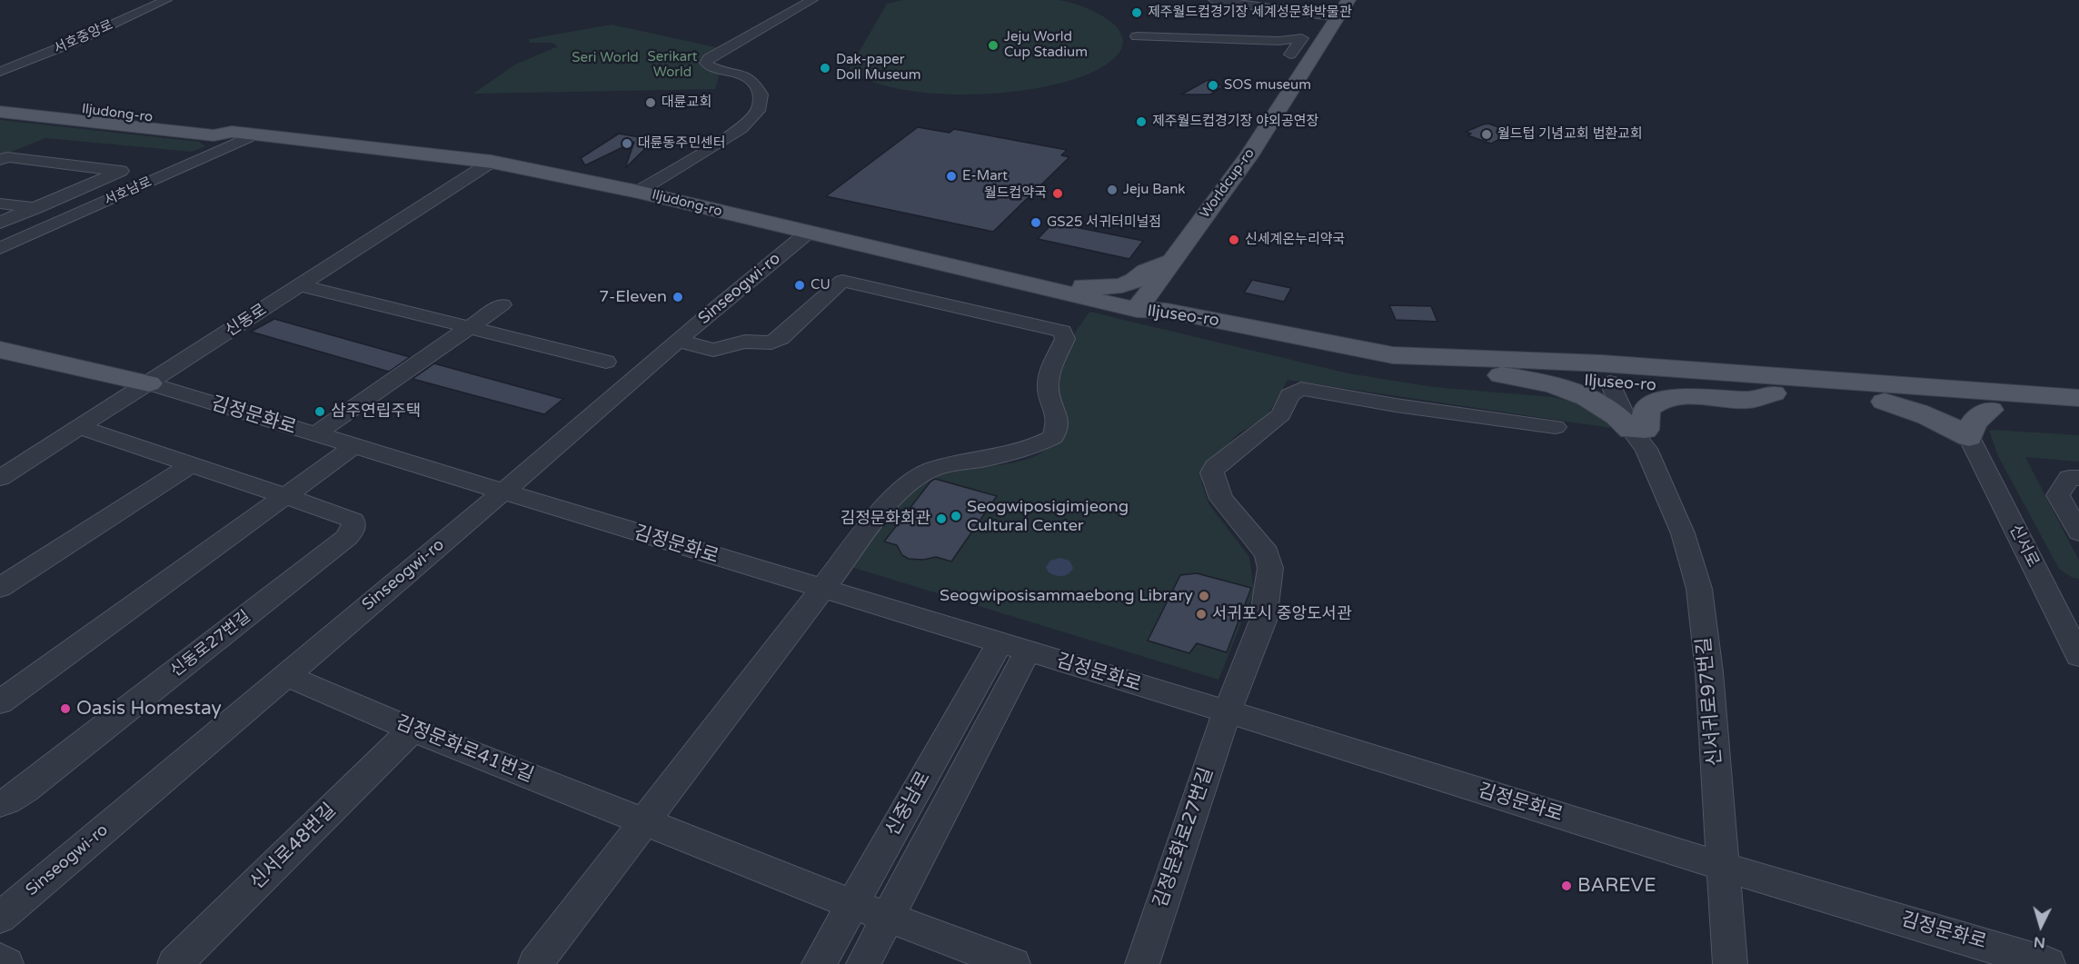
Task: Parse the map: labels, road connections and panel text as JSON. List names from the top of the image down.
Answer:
{
  "streets": {
    "main road": ["Iljudong-ro", "Worldcup-ro", "Iljuseo-ro"],
    "street": [
      "서호중앙로",
      "서호남로",
      "Sinseogwi-ro",
      "신동로",
      "김정문화로",
      "신서로",
      "신동로27번길",
      "신서귀로97번길",
      "김정문화로41번길",
      "신중남로",
      "김정문화로27번길",
      "신서로48번길"
    ]
  },
  "crossings": [
    ["Iljudong-ro", "Worldcup-ro"],
    ["Iljudong-ro", "서호남로"],
    ["Iljudong-ro", "Sinseogwi-ro"],
    ["Iljudong-ro", "Iljuseo-ro"],
    ["Iljudong-ro", "신동로"],
    ["Worldcup-ro", "Iljuseo-ro"],
    ["Sinseogwi-ro", "김정문화로"],
    ["Sinseogwi-ro", "김정문화로41번길"],
    ["Iljuseo-ro", "신서귀로97번길"],
    ["신동로", "김정문화로"],
    ["신동로", "신동로27번길"],
    ["김정문화로", "신서귀로97번길"],
    ["김정문화로", "신중남로"],
    ["김정문화로", "김정문화로27번길"],
    ["김정문화로41번길", "신중남로"],
    ["김정문화로41번길", "신서로48번길"]
  ],
  "parks": ["Serikart World", "Seri World"],
  "places": [
    "제주월드컵경기장 세계성문화박물관",
    "Jeju World Cup Stadium",
    "Dak-paper Doll Museum",
    "SOS museum",
    "대륜교회",
    "제주월드컵경기장 야외공연장",
    "월드텁 기념교회 법환교회",
    "대륜동주민센터",
    "E-Mart",
    "Jeju Bank",
    "월드컵약국",
    "GS25 서귀터미널점",
    "신세계온누리약국",
    "CU",
    "7-Eleven",
    "삼주연립주택",
    "Seogwiposigimjeong Cultural Center",
    "김정문화회관",
    "Seogwiposisammaebong Library",
    "서귀포시 중앙도서관",
    "Oasis Homestay",
    "BAREVE"
  ],
  "north": "bottom"
}
